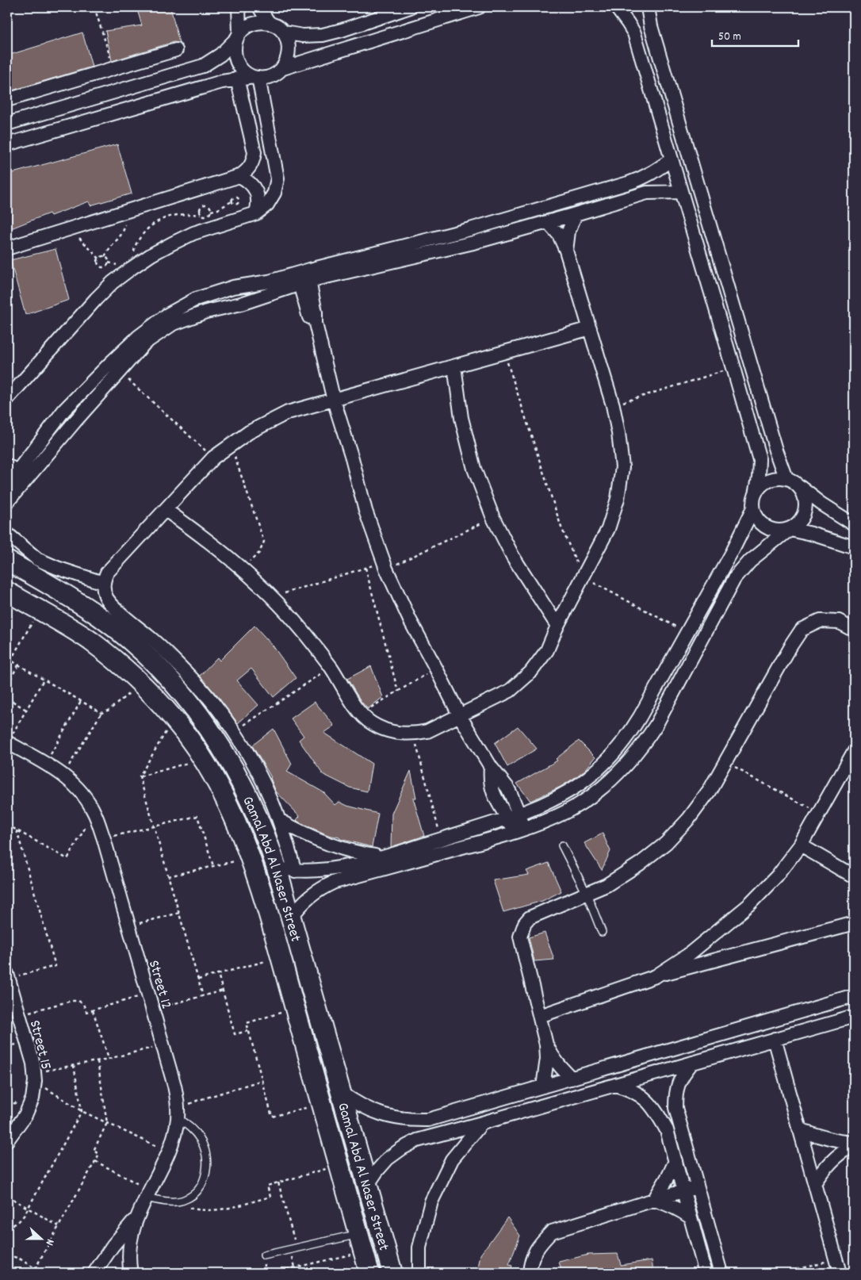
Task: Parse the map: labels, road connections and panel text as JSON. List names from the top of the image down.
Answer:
{
  "streets": {
    "main road": ["Gamal Abd Al Naser Street"],
    "street": ["Street 12", "Street 15"]
  },
  "scale_bar": "50 m",
  "north": "right"
}
